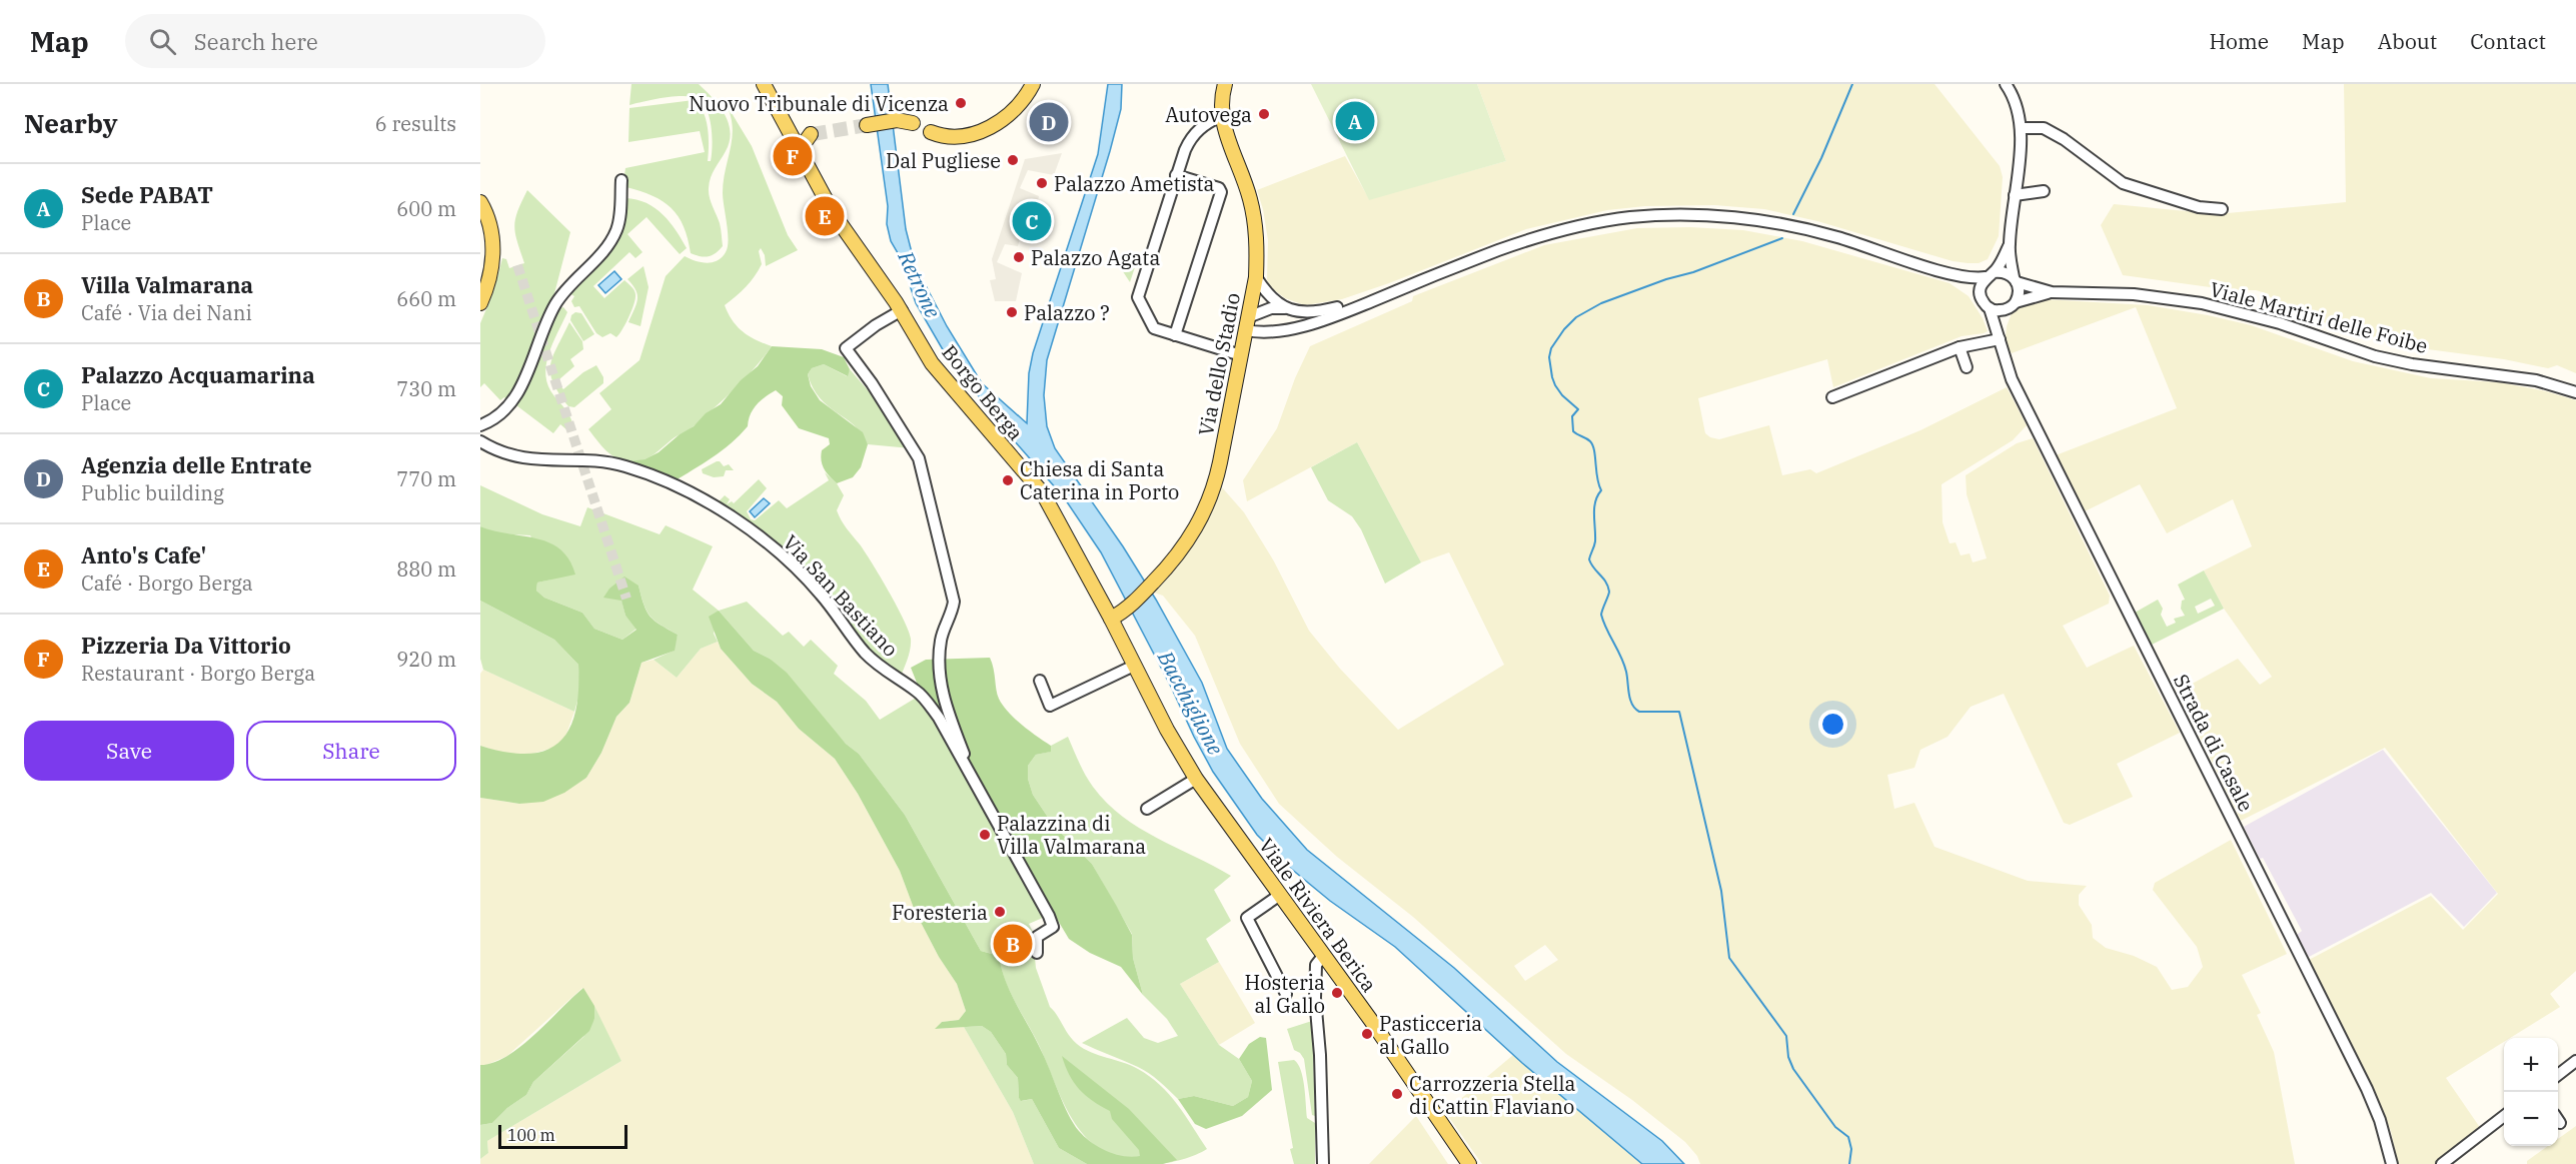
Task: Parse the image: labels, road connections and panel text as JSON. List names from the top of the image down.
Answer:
{
  "streets": {
    "main road": ["Via dello Stadio", "Borgo Berga", "Viale Riviera Berica"],
    "street": ["Viale Martiri delle Foibe", "Via San Bastiano", "Strada di Casale"]
  },
  "crossings": [
    ["Viale Martiri delle Foibe", "Strada di Casale"],
    ["Via dello Stadio", "Borgo Berga"],
    ["Via dello Stadio", "Viale Riviera Berica"],
    ["Borgo Berga", "Viale Riviera Berica"]
  ],
  "water": ["Retrone", "Bacchiglione"],
  "places": [
    "Nuovo Tribunale di Vicenza",
    "Autovega",
    "Dal Pugliese",
    "Palazzo Ametista",
    "Palazzo Agata",
    "Palazzo ?",
    "Chiesa di Santa Caterina in Porto",
    "Palazzina di Villa Valmarana",
    "Foresteria",
    "Hosteria al Gallo",
    "Pasticceria al Gallo",
    "Carrozzeria Stella di Cattin Flaviano"
  ],
  "scale_bar": "100 m",
  "page": {
    "header": "Map",
    "search": "Search here",
    "nav": [
      "Home",
      "Map",
      "About",
      "Contact"
    ],
    "heading": ["Nearby", "6 results"],
    "pins": [
      "A",
      "D",
      "F",
      "E",
      "C",
      "B"
    ],
    "list": [
      {
        "mark": "A",
        "name": "Sede PABAT",
        "note": "Place",
        "value": "600 m"
      },
      {
        "mark": "B",
        "name": "Villa Valmarana",
        "note": "Café · Via dei Nani",
        "value": "660 m"
      },
      {
        "mark": "C",
        "name": "Palazzo Acquamarina",
        "note": "Place",
        "value": "730 m"
      },
      {
        "mark": "D",
        "name": "Agenzia delle Entrate",
        "note": "Public building",
        "value": "770 m"
      },
      {
        "mark": "E",
        "name": "Anto's Cafe'",
        "note": "Café · Borgo Berga",
        "value": "880 m"
      },
      {
        "mark": "F",
        "name": "Pizzeria Da Vittorio",
        "note": "Restaurant · Borgo Berga",
        "value": "920 m"
      }
    ],
    "buttons": ["Save", "Share"],
    "map_buttons": ["+", "−"],
    "scale": "100 m"
  }
}
